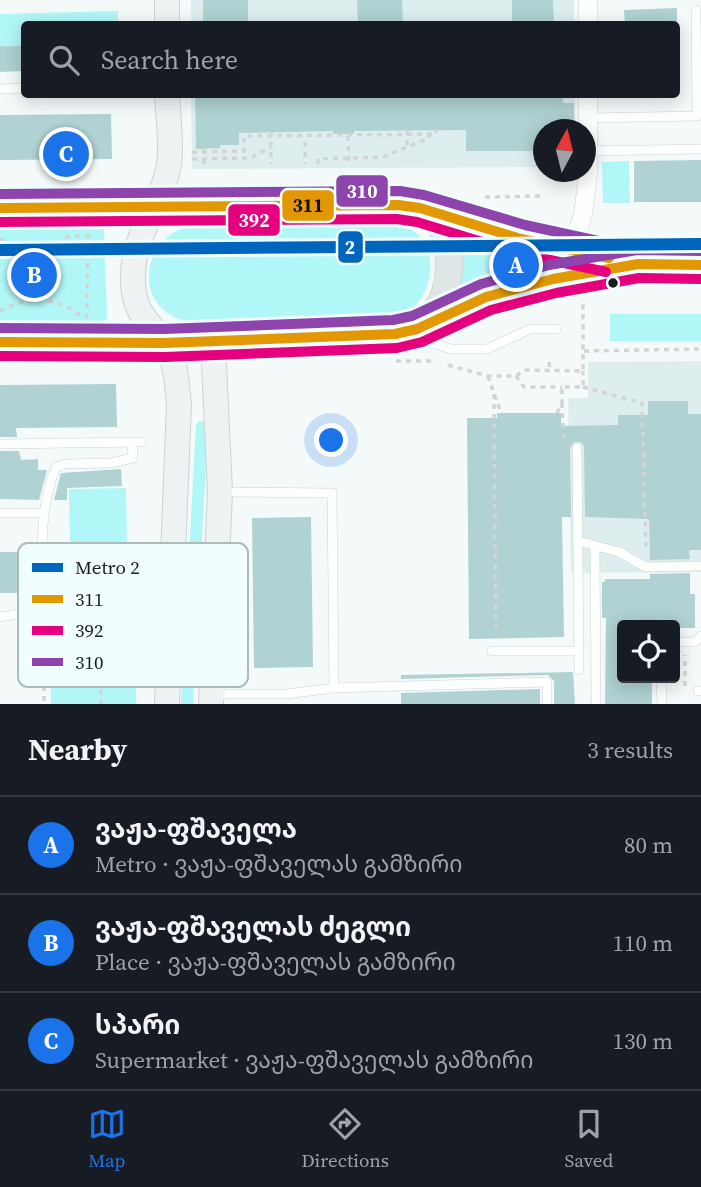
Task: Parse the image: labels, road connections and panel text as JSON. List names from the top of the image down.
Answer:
{
  "lines": [
    "transit line 310",
    "transit line 311",
    "transit line 392",
    "metro line 2"
  ],
  "legend": [
    "Metro 2",
    "311",
    "392",
    "310"
  ],
  "north": "top",
  "page": {
    "search": "Search here",
    "pins": ["C", "A", "B"],
    "heading": ["Nearby", "3 results"],
    "list": [
      {
        "mark": "A",
        "name": "ვაჟა-ფშაველა",
        "note": "Metro · ვაჟა-ფშაველას გამზირი",
        "value": "80 m"
      },
      {
        "mark": "B",
        "name": "ვაჟა-ფშაველას ძეგლი",
        "note": "Place · ვაჟა-ფშაველას გამზირი",
        "value": "110 m"
      },
      {
        "mark": "C",
        "name": "სპარი",
        "note": "Supermarket · ვაჟა-ფშაველას გამზირი",
        "value": "130 m"
      }
    ],
    "nav": ["Map", "Directions", "Saved"]
  }
}
